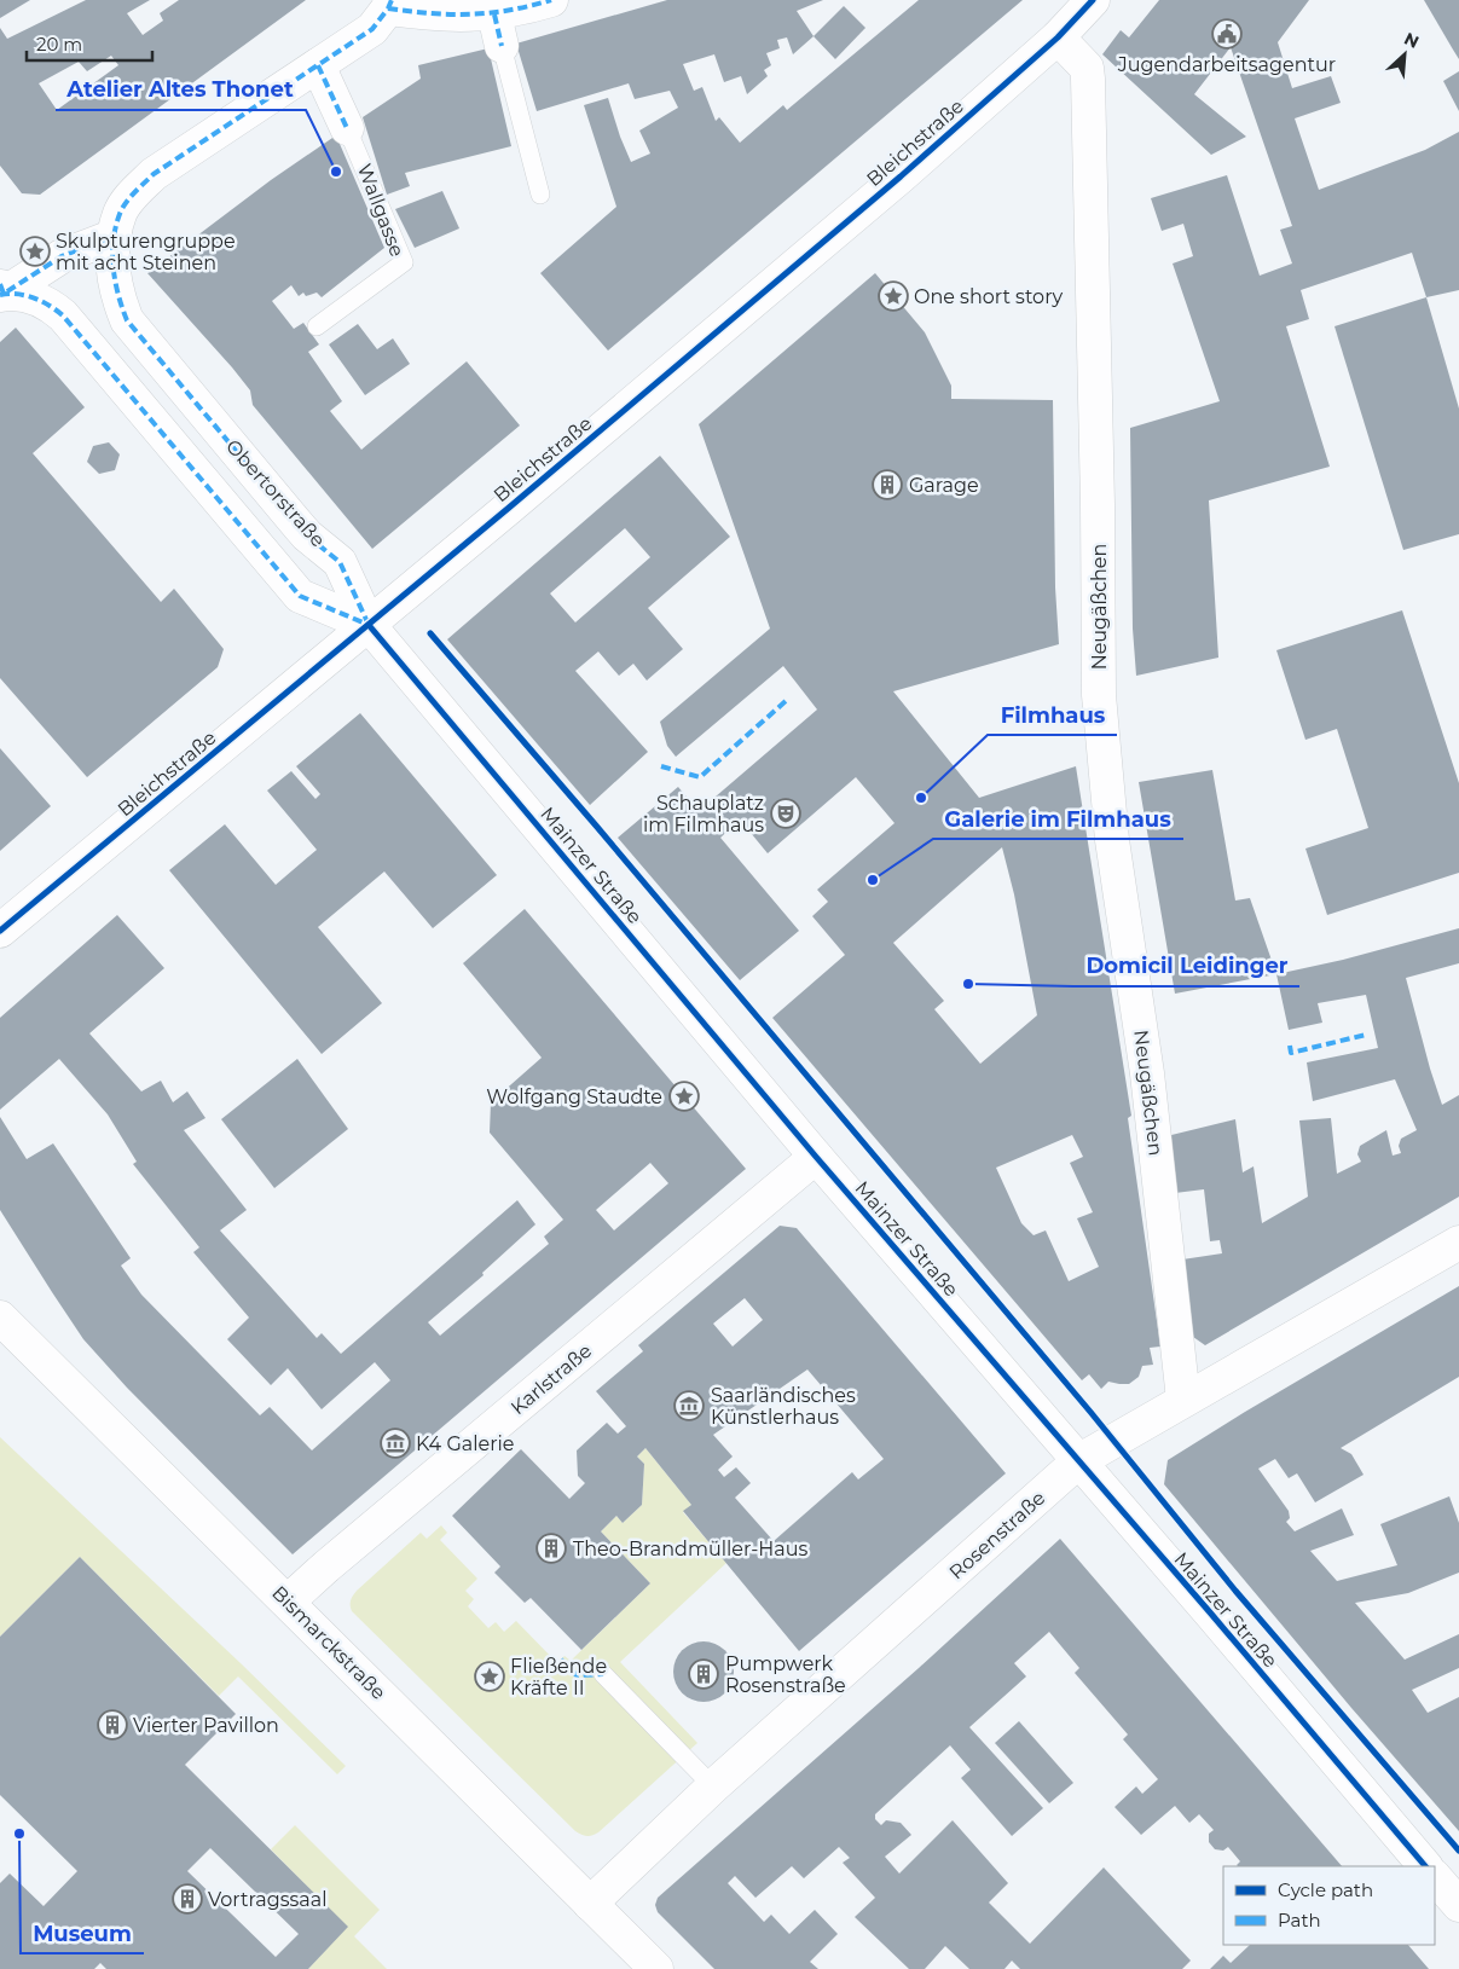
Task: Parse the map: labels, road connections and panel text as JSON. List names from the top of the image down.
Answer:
{
  "streets": {
    "street": [
      "Bleichstraße",
      "Obertorstraße",
      "Neugäßchen",
      "Mainzer Straße",
      "Karlstraße",
      "Rosenstraße",
      "Bismarckstraße"
    ],
    "lane": ["Wallgasse"]
  },
  "crossings": [
    ["Bleichstraße", "Obertorstraße"],
    ["Bleichstraße", "Neugäßchen"],
    ["Bleichstraße", "Mainzer Straße"],
    ["Obertorstraße", "Mainzer Straße"],
    ["Neugäßchen", "Rosenstraße"],
    ["Mainzer Straße", "Karlstraße"],
    ["Mainzer Straße", "Rosenstraße"],
    ["Karlstraße", "Bismarckstraße"],
    ["Rosenstraße", "Bismarckstraße"]
  ],
  "places": {
    "public building": ["Jugendarbeitsagentur"],
    "other": [
      "Atelier Altes Thonet",
      "Filmhaus",
      "Galerie im Filmhaus",
      "Domicil Leidinger",
      "Museum"
    ],
    "place": [
      "Skulpturengruppe mit acht Steinen",
      "One short story",
      "Wolfgang Staudte",
      "Fließende Kräfte II"
    ],
    "building": [
      "Garage",
      "Theo-Brandmüller-Haus",
      "Pumpwerk Rosenstraße",
      "Vierter Pavillon",
      "Vortragssaal"
    ],
    "theatre": ["Schauplatz im Filmhaus"],
    "museum": ["Saarländisches Künstlerhaus", "K4 Galerie"]
  },
  "legend": ["Cycle path", "Path"],
  "scale_bar": "20 m",
  "north": "top right"
}
